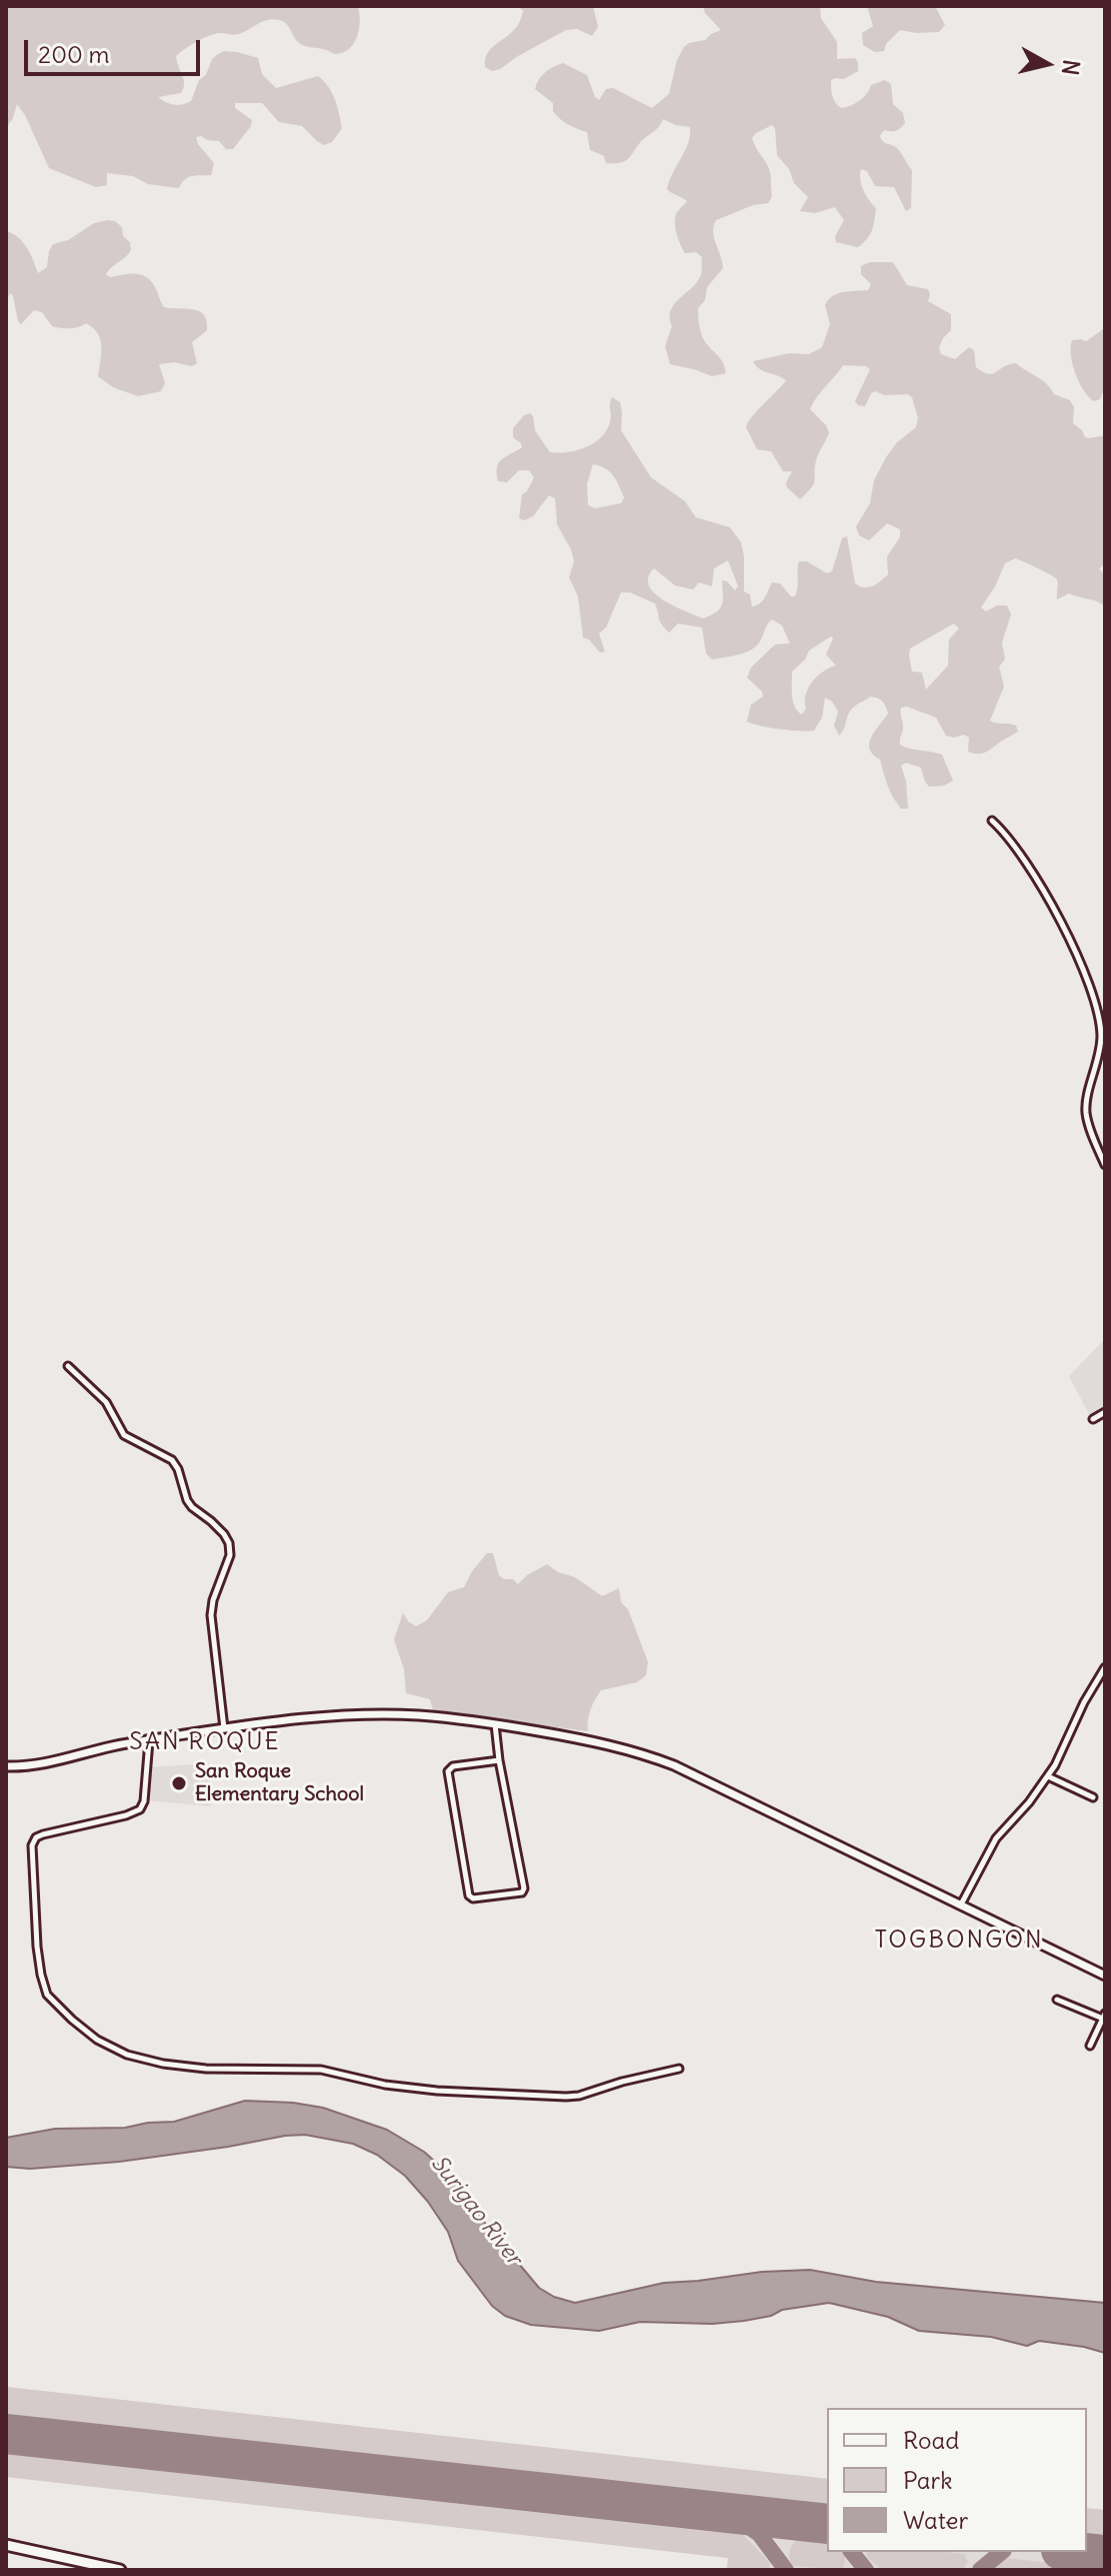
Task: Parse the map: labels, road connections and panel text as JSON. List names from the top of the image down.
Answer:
{
  "districts": ["SAN ROQUE", "TOGBONGON"],
  "water": ["Surigao River"],
  "places": ["San Roque Elementary School"],
  "legend": ["Road", "Park", "Water"],
  "scale_bar": "200 m",
  "north": "right"
}
